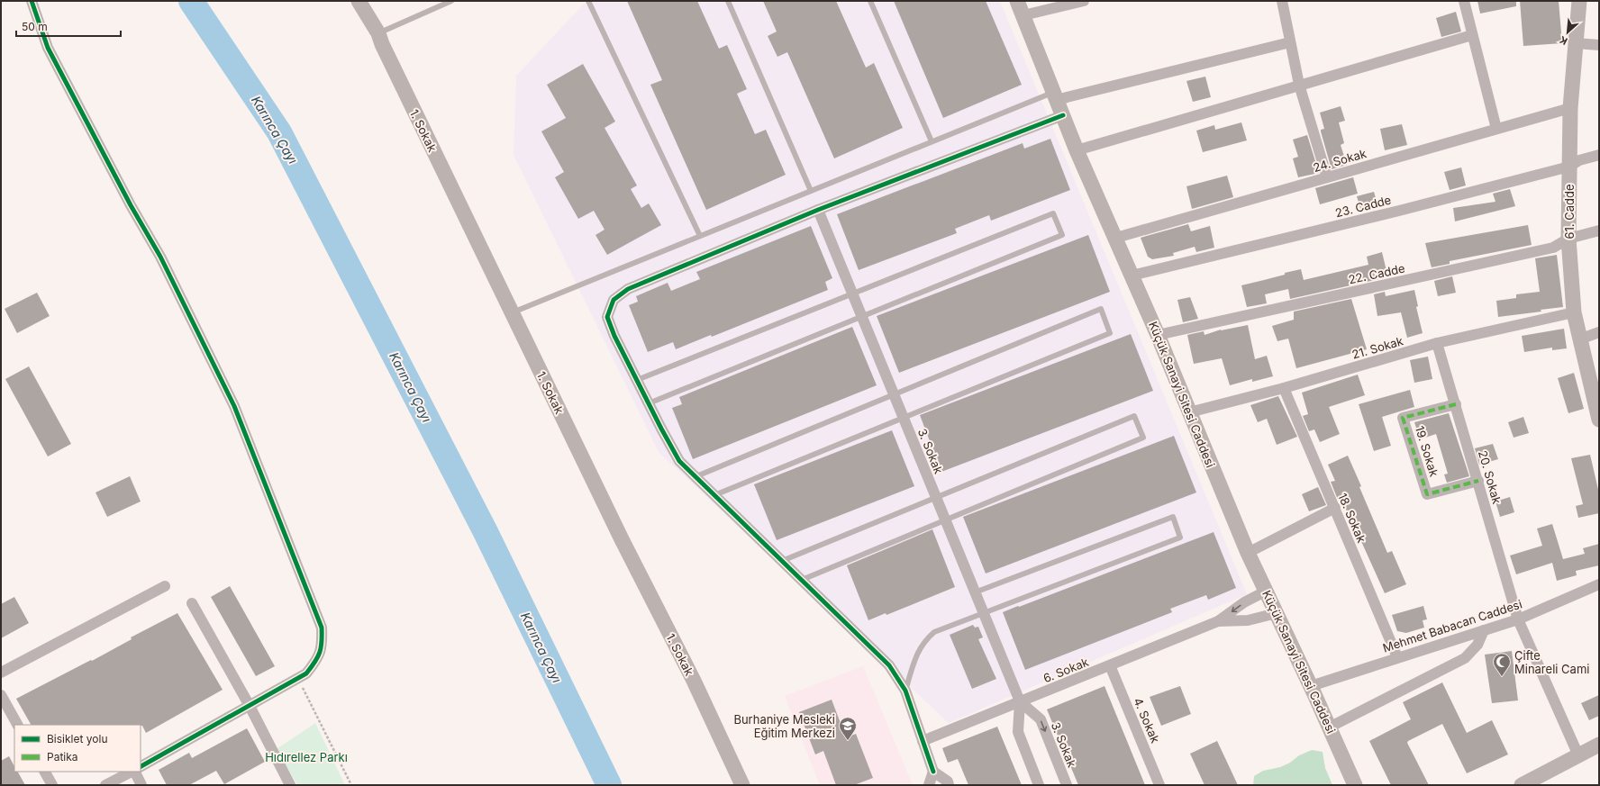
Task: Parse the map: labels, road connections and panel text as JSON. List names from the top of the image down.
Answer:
{
  "streets": {
    "street": [
      "1. Sokak",
      "24. Sokak",
      "23. Cadde",
      "61. Cadde",
      "22. Cadde",
      "21. Sokak",
      "Küçük Sanayi Sitesi Caddesi",
      "3. Sokak",
      "19. Sokak",
      "20. Sokak",
      "18. Sokak",
      "Mehmet Babacan Caddesi",
      "6. Sokak",
      "4. Sokak"
    ]
  },
  "crossings": [
    ["24. Sokak", "61. Cadde"],
    ["24. Sokak", "Küçük Sanayi Sitesi Caddesi"],
    ["23. Cadde", "61. Cadde"],
    ["23. Cadde", "Küçük Sanayi Sitesi Caddesi"],
    ["61. Cadde", "22. Cadde"],
    ["61. Cadde", "21. Sokak"],
    ["22. Cadde", "Küçük Sanayi Sitesi Caddesi"],
    ["21. Sokak", "Küçük Sanayi Sitesi Caddesi"],
    ["21. Sokak", "20. Sokak"],
    ["21. Sokak", "18. Sokak"],
    ["Küçük Sanayi Sitesi Caddesi", "Mehmet Babacan Caddesi"],
    ["3. Sokak", "6. Sokak"],
    ["19. Sokak", "20. Sokak"],
    ["20. Sokak", "Mehmet Babacan Caddesi"],
    ["18. Sokak", "Mehmet Babacan Caddesi"],
    ["6. Sokak", "4. Sokak"]
  ],
  "water": ["Karınca Çayı"],
  "parks": ["Hıdırellez Parkı"],
  "places": {
    "mosque": ["Çifte Minareli Cami"],
    "school or university": ["Burhaniye Mesleki Eğitim Merkezi"]
  },
  "legend": ["Bisiklet yolu", "Patika"],
  "scale_bar": "50 m",
  "north": "bottom left"
}
